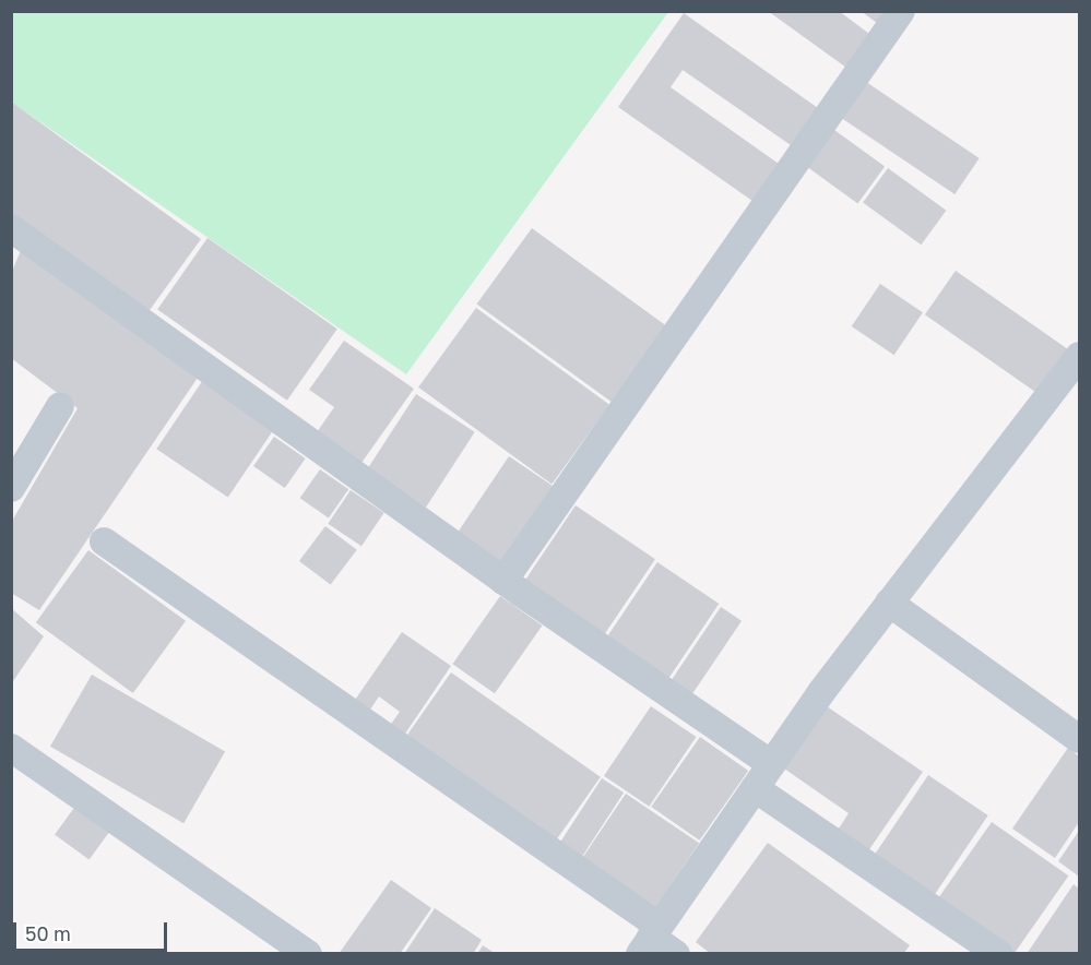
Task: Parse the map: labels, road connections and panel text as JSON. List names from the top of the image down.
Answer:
{
  "scale_bar": "50 m"
}
